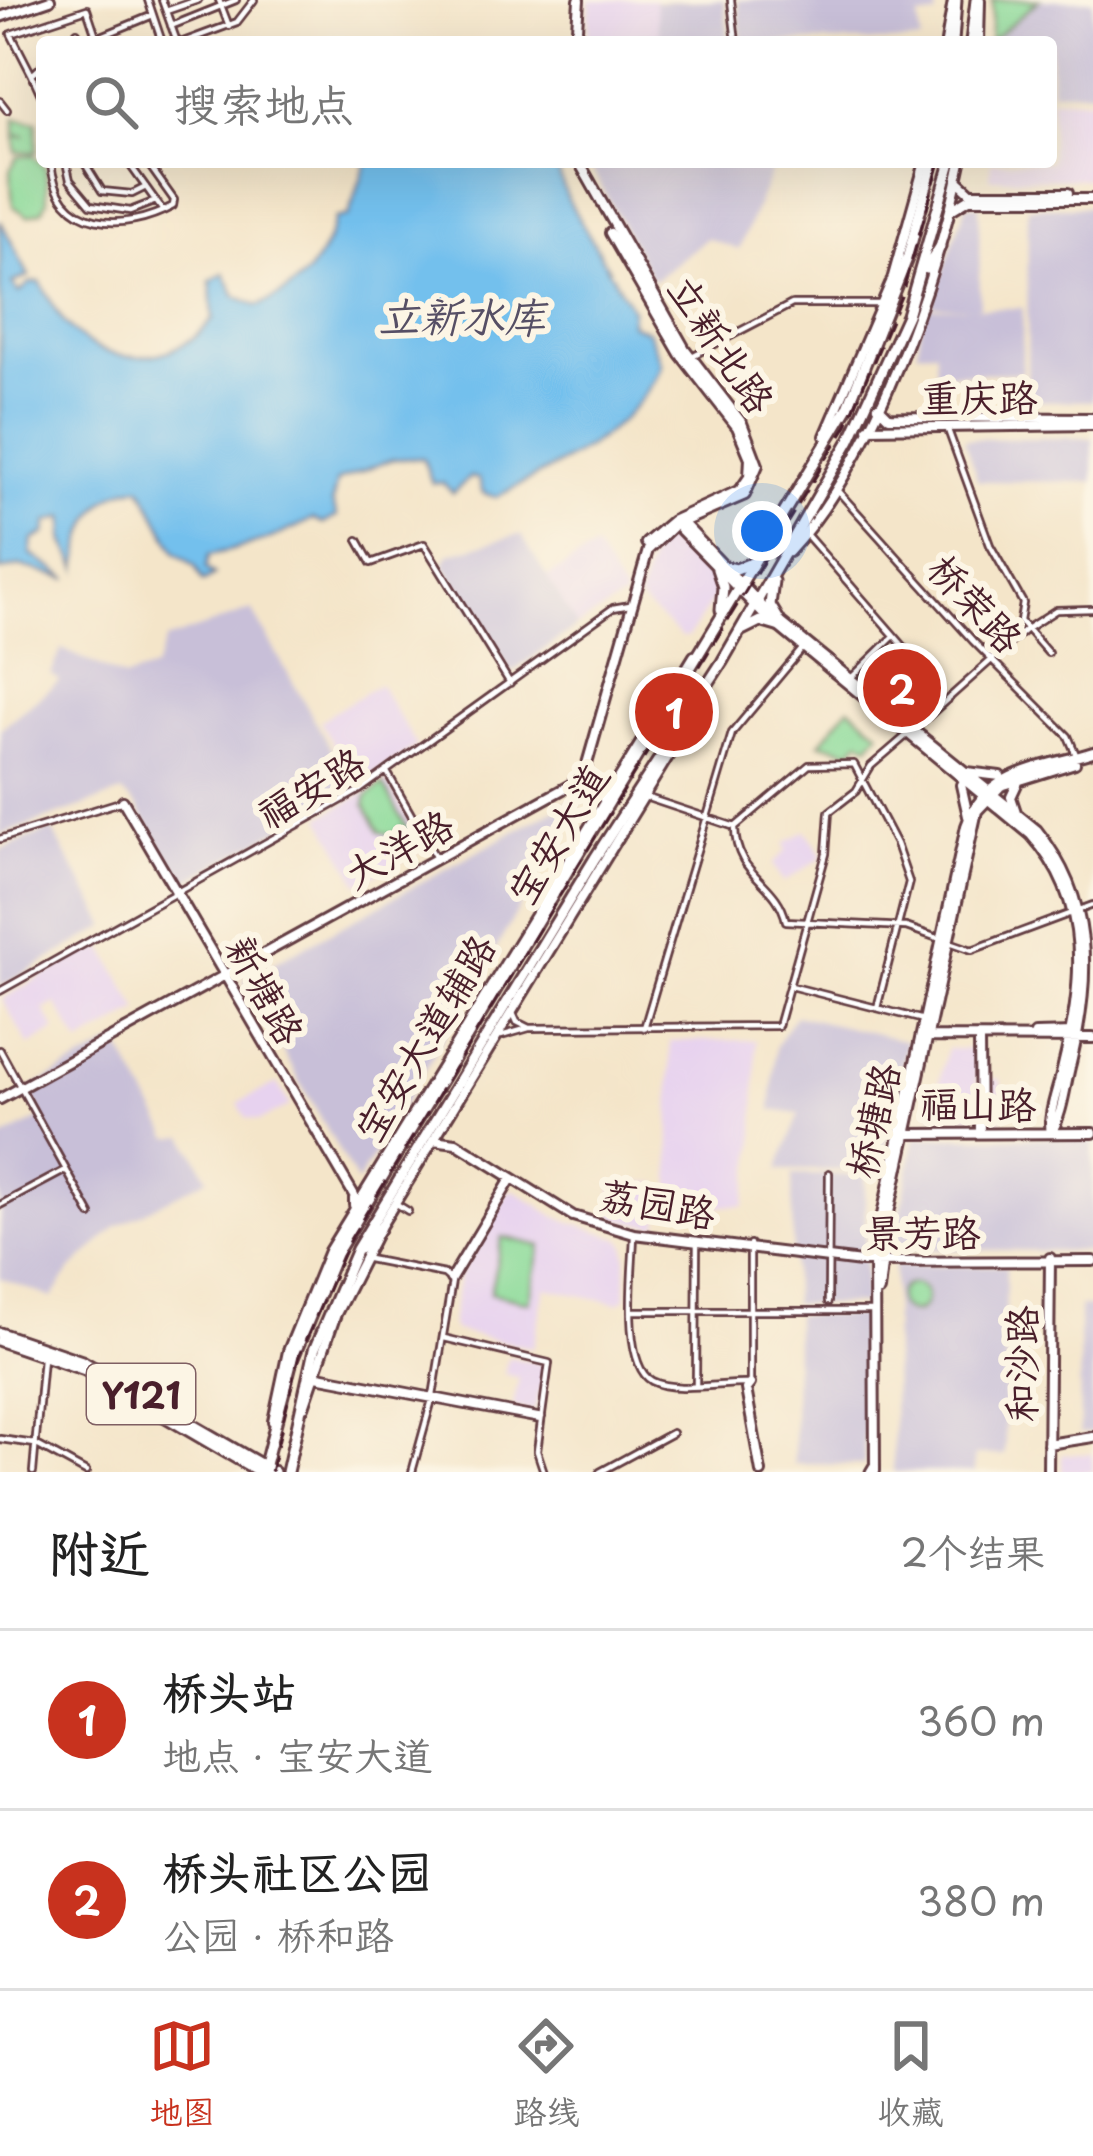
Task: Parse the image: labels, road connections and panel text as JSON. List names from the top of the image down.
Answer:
{
  "streets": {
    "main road": [
      "立新北路",
      "重庆路",
      "宝安大道",
      "大洋路",
      "新塘路",
      "宝安大道辅路",
      "福山路",
      "桥塘路",
      "荔园路",
      "景芳路",
      "和沙路",
      "Y121"
    ],
    "street": ["桥荣路", "福安路"]
  },
  "crossings": [
    ["福安路", "新塘路"],
    ["宝安大道", "宝安大道辅路"],
    ["宝安大道", "Y121"],
    ["大洋路", "新塘路"],
    ["新塘路", "宝安大道辅路"],
    ["宝安大道辅路", "荔园路"],
    ["福山路", "桥塘路"],
    ["桥塘路", "景芳路"],
    ["荔园路", "景芳路"],
    ["景芳路", "和沙路"]
  ],
  "water": ["立新水库"],
  "page": {
    "search": "搜索地点",
    "pins": ["2", "1"],
    "heading": ["附近", "2个结果"],
    "list": [
      {
        "mark": "1",
        "name": "桥头站",
        "note": "地点 · 宝安大道",
        "value": "360 m"
      },
      {
        "mark": "2",
        "name": "桥头社区公园",
        "note": "公园 · 桥和路",
        "value": "380 m"
      }
    ],
    "nav": ["地图", "路线", "收藏"]
  }
}
